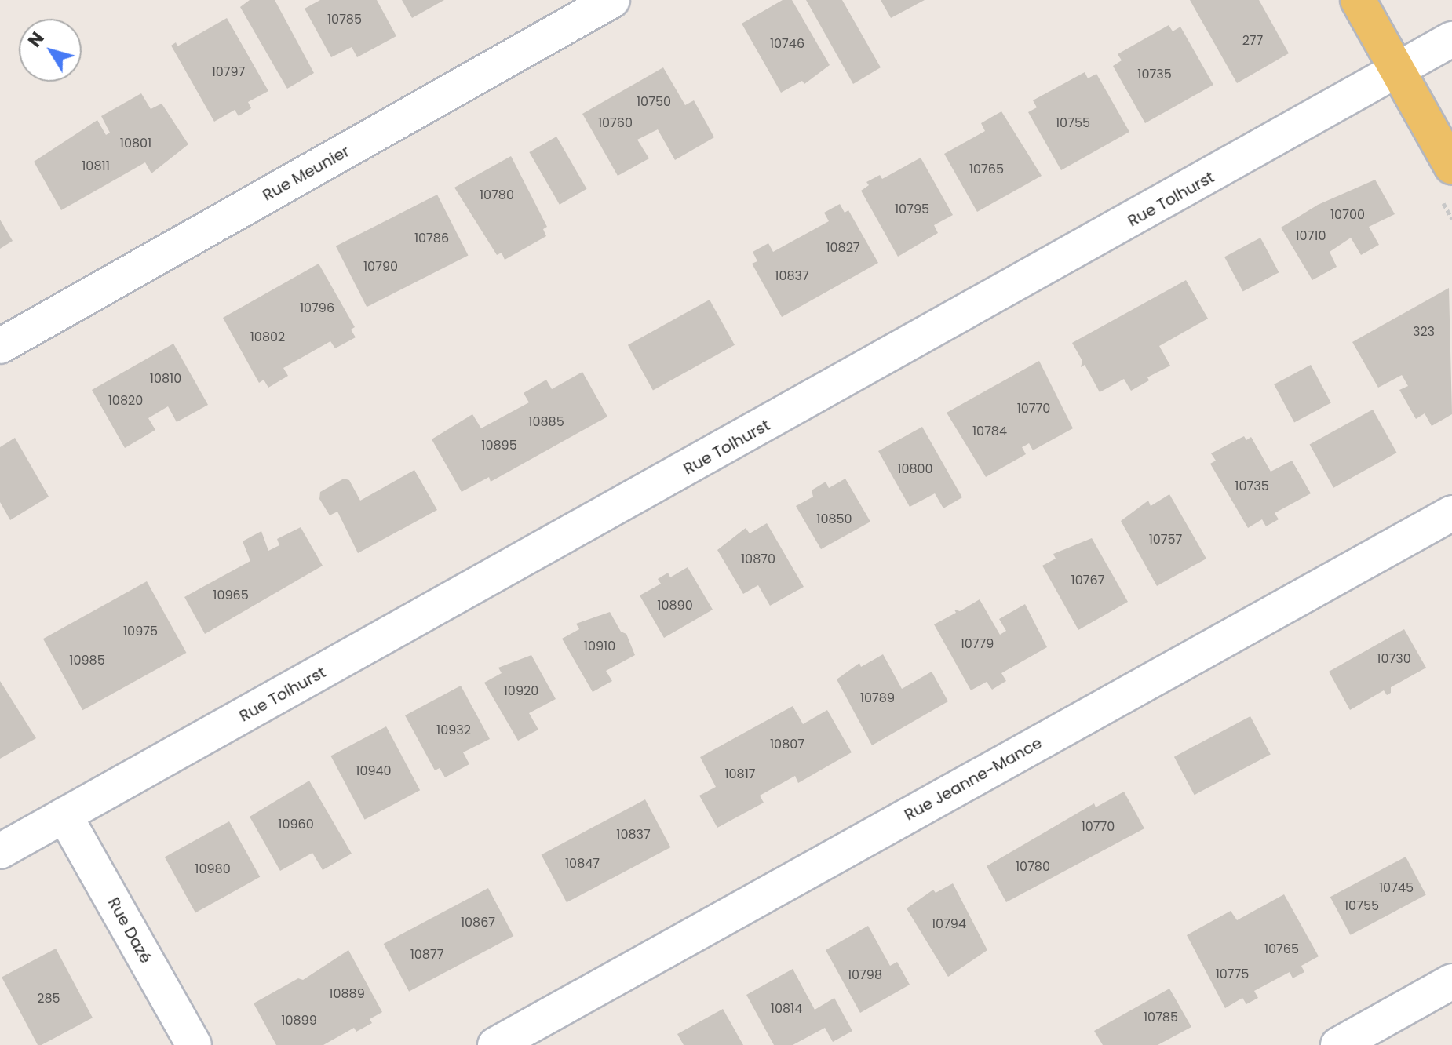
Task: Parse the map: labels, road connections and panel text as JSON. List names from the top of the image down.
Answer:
{
  "streets": {
    "street": [
      "Rue Meunier",
      "Rue Tolhurst",
      "Rue Jeanne-Mance",
      "Rue Dazé"
    ]
  },
  "crossings": [
    ["Rue Tolhurst", "Rue Dazé"]
  ],
  "house_numbers": [
    "10785",
    "277",
    "10746",
    "10797",
    "10735",
    "10750",
    "10760",
    "10755",
    "10801",
    "10811",
    "10765",
    "10780",
    "10795",
    "10700",
    "10710",
    "10786",
    "10827",
    "10790",
    "10837",
    "10796",
    "323",
    "10802",
    "10810",
    "10820",
    "10770",
    "10885",
    "10784",
    "10895",
    "10800",
    "10735",
    "10850",
    "10757",
    "10870",
    "10767",
    "10965",
    "10890",
    "10975",
    "10779",
    "10910",
    "10730",
    "10985",
    "10920",
    "10789",
    "10932",
    "10807",
    "10940",
    "10817",
    "10960",
    "10770",
    "10837",
    "10847",
    "10780",
    "10980",
    "10745",
    "10755",
    "10867",
    "10794",
    "10765",
    "10877",
    "10775",
    "10798",
    "10889",
    "285",
    "10814",
    "10785",
    "10899"
  ],
  "north": "top left"
}
